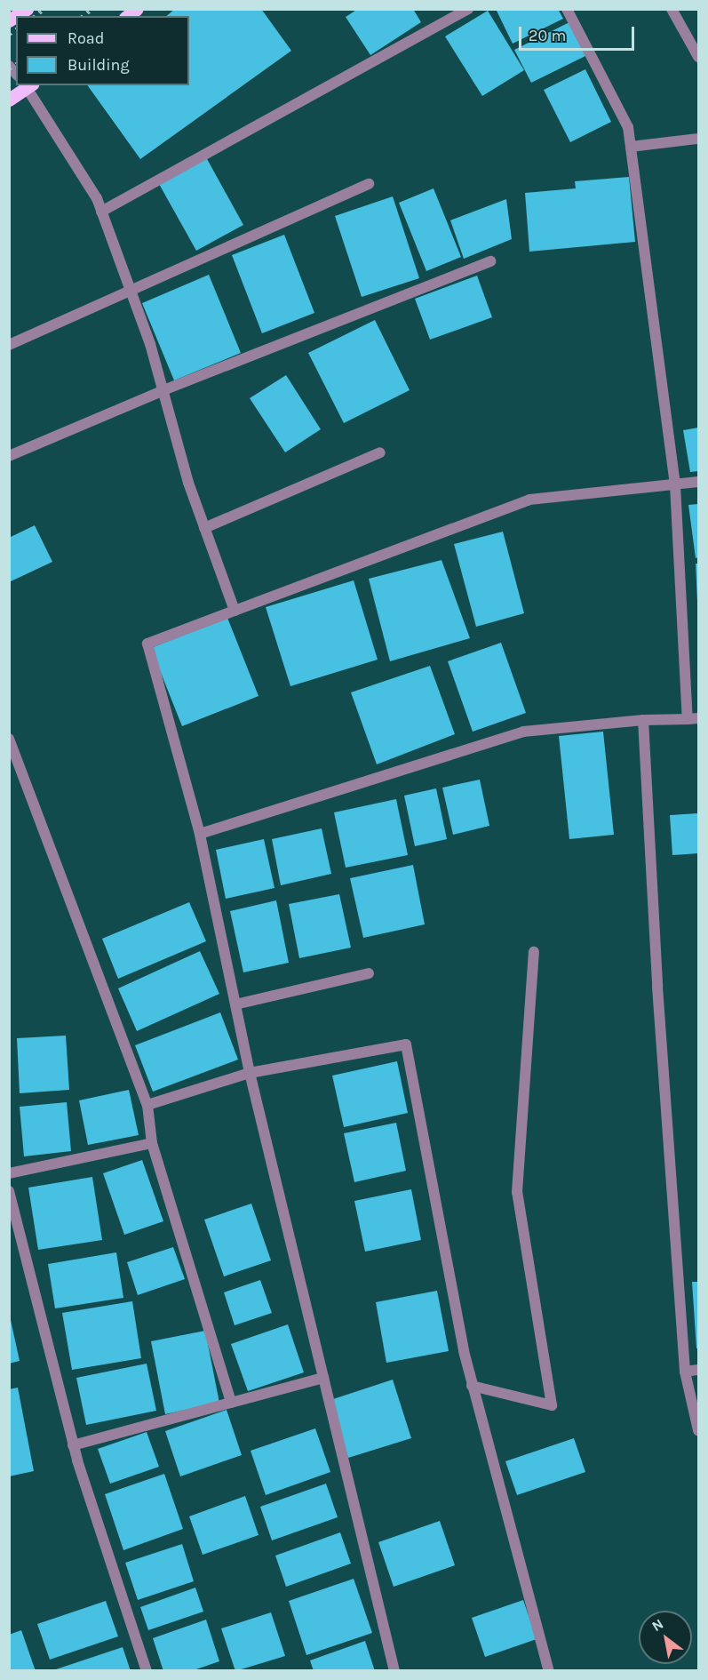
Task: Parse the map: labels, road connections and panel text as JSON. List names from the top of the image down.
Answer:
{
  "legend": ["Road", "Building"],
  "scale_bar": "20 m",
  "north": "top left"
}
